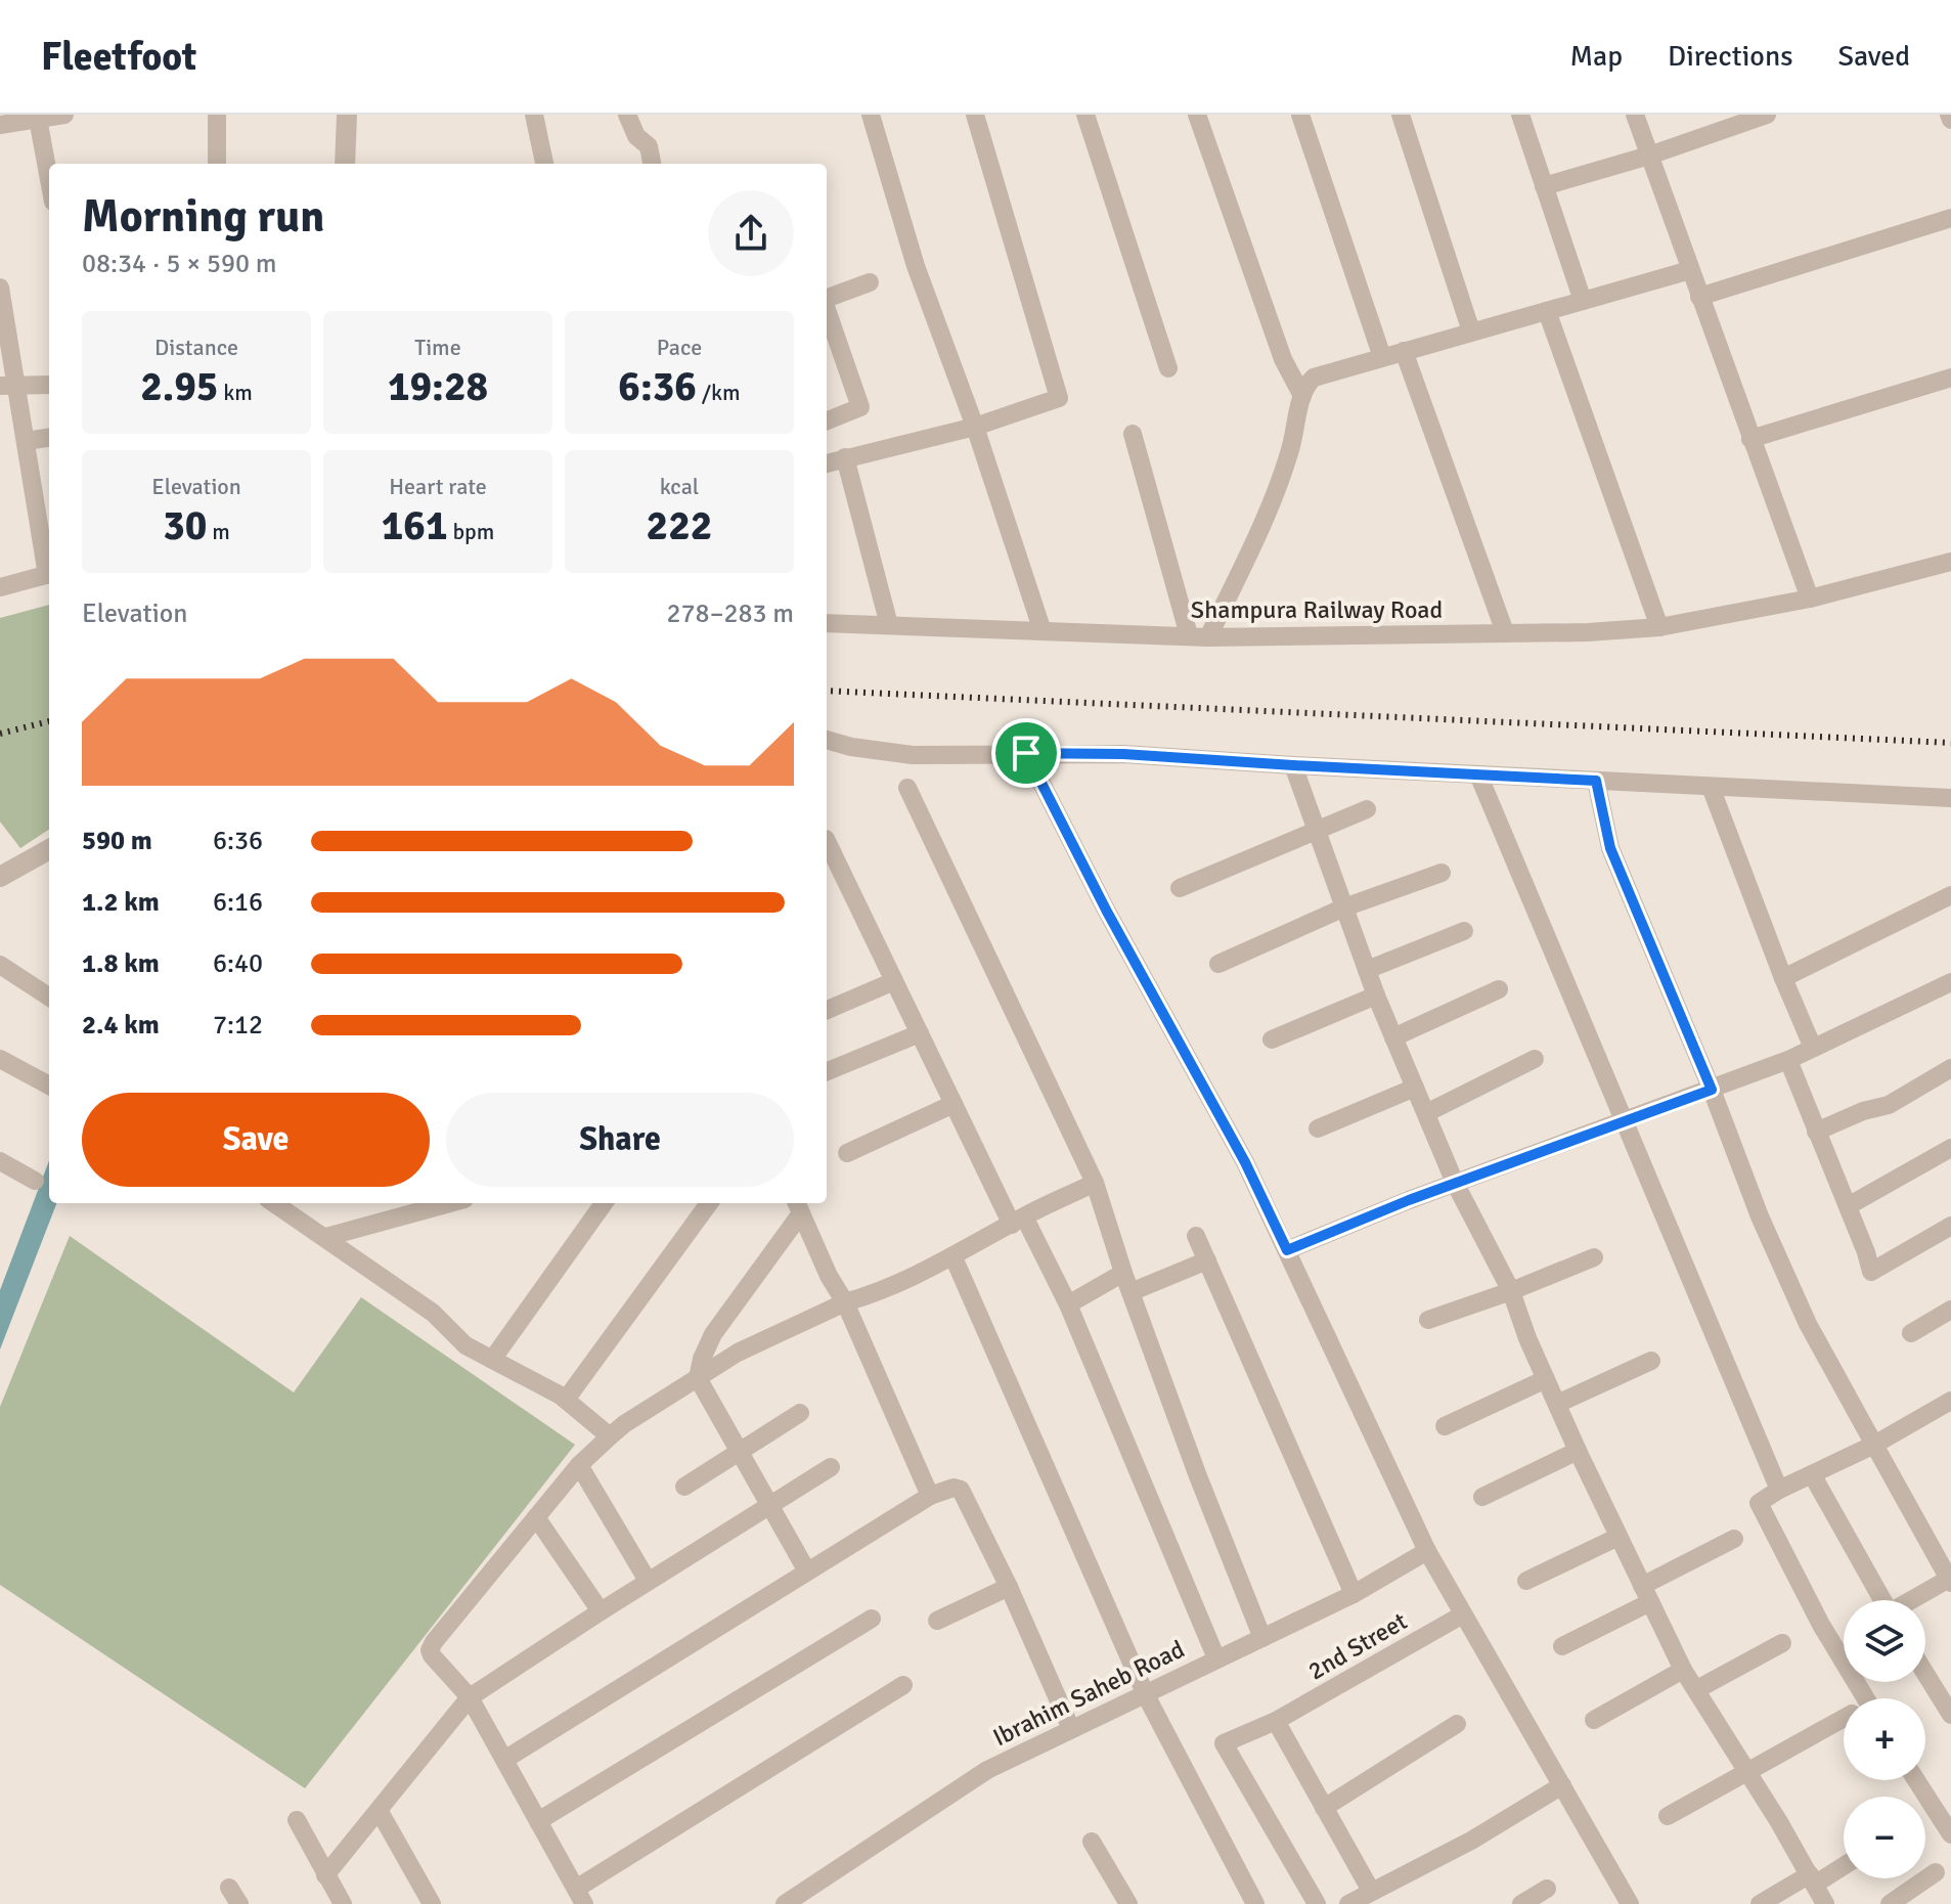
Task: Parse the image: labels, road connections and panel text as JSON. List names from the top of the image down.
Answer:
{
  "streets": {
    "street": ["Shampura Railway Road", "2nd Street", "Ibrahim Saheb Road"]
  },
  "page": {
    "header": "Fleetfoot",
    "nav": ["Map", "Directions", "Saved"],
    "heading": ["Morning run", "08:34 · 5 × 590 m"],
    "stats": [
      ["Distance", "2.95 km"],
      ["Time", "19:28"],
      ["Pace", "6:36 /km"],
      ["Elevation", "30 m"],
      ["Heart rate", "161 bpm"],
      ["kcal", "222"]
    ],
    "chart": ["Elevation", "278–283 m"],
    "list": [
      {
        "name": "590 m",
        "note": "6:36"
      },
      {
        "name": "1.2 km",
        "note": "6:16"
      },
      {
        "name": "1.8 km",
        "note": "6:40"
      },
      {
        "name": "2.4 km",
        "note": "7:12"
      }
    ],
    "buttons": ["Save", "Share"],
    "map_buttons": ["+", "−"]
  }
}
